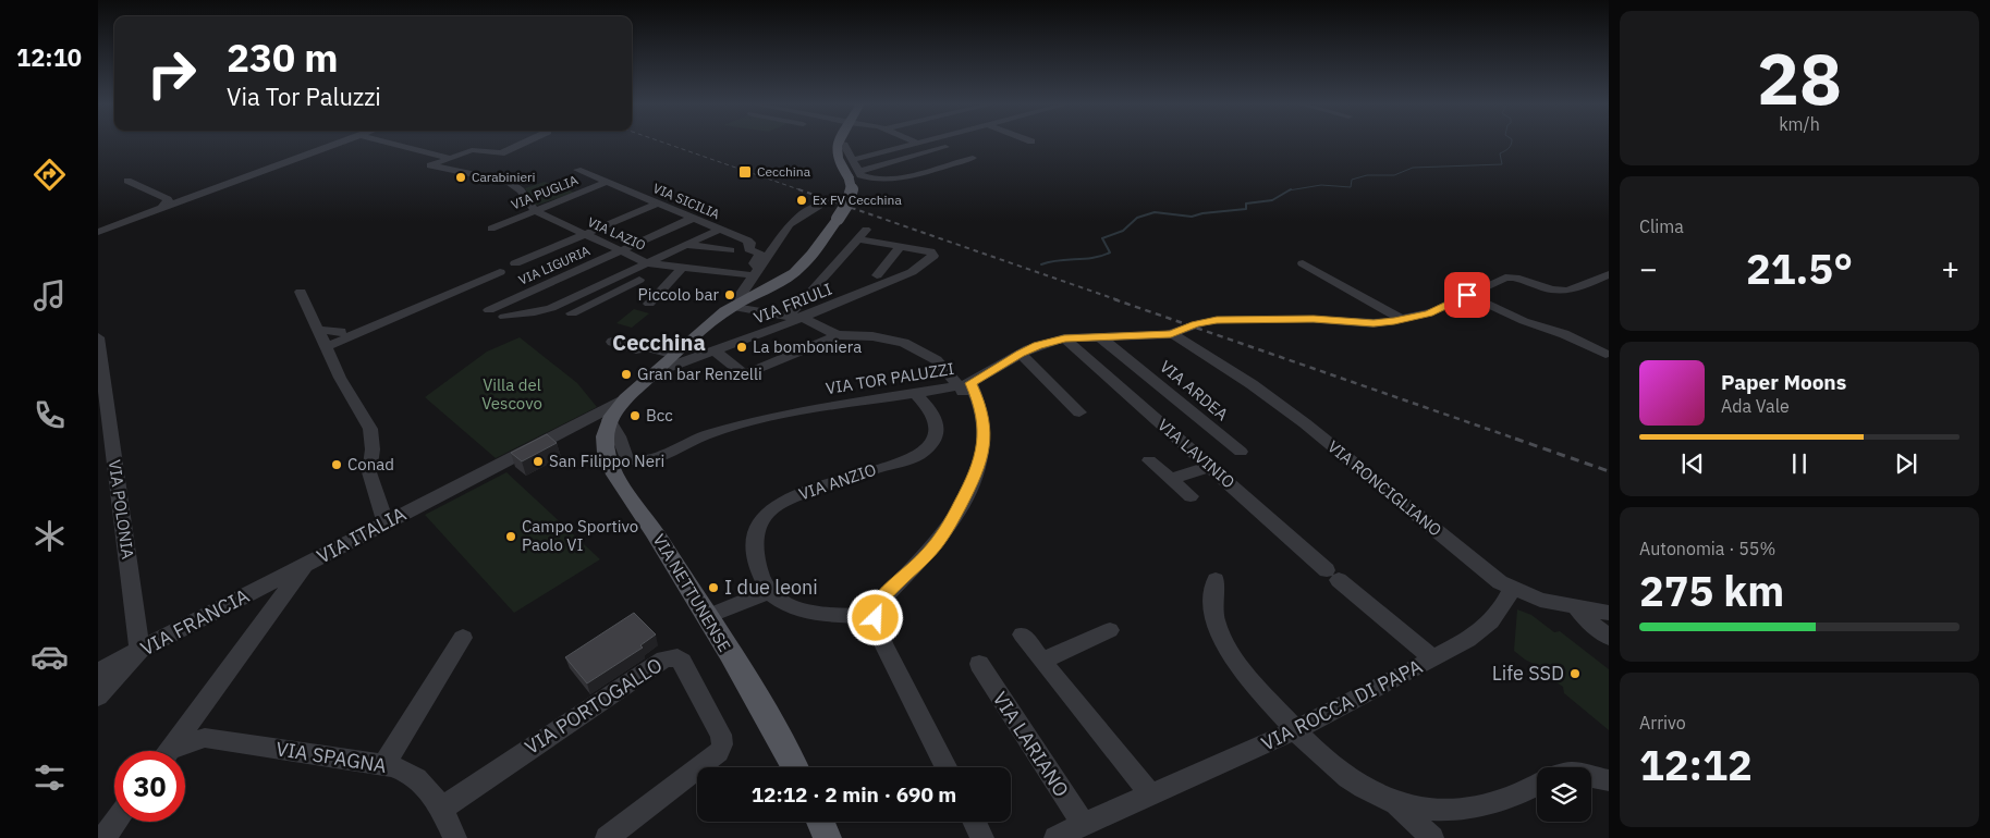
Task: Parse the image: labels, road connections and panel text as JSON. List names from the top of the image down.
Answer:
{
  "streets": {
    "main road": ["VIA NETTUNENSE"],
    "street": [
      "VIA PUGLIA",
      "VIA SICILIA",
      "VIA LAZIO",
      "VIA LIGURIA",
      "VIA FRIULI",
      "VIA TOR PALUZZI",
      "VIA ARDEA",
      "VIA LAVINIO",
      "VIA ANZIO",
      "VIA RONCIGLIANO",
      "VIA POLONIA",
      "VIA ITALIA",
      "VIA FRANCIA",
      "VIA ROCCA DI PAPA",
      "VIA PORTOGALLO",
      "VIA LARIANO",
      "VIA SPAGNA"
    ]
  },
  "crossings": [
    ["VIA PUGLIA", "VIA SICILIA"],
    ["VIA PUGLIA", "VIA LAZIO"],
    ["VIA SICILIA", "VIA LAZIO"],
    ["VIA SICILIA", "VIA LIGURIA"],
    ["VIA LAZIO", "VIA LIGURIA"],
    ["VIA TOR PALUZZI", "VIA ARDEA"],
    ["VIA TOR PALUZZI", "VIA LAVINIO"],
    ["VIA TOR PALUZZI", "VIA ANZIO"],
    ["VIA TOR PALUZZI", "VIA RONCIGLIANO"],
    ["VIA TOR PALUZZI", "VIA NETTUNENSE"],
    ["VIA LAVINIO", "VIA ROCCA DI PAPA"],
    ["VIA RONCIGLIANO", "VIA ROCCA DI PAPA"],
    ["VIA POLONIA", "VIA FRANCIA"],
    ["VIA ITALIA", "VIA FRANCIA"],
    ["VIA ROCCA DI PAPA", "VIA LARIANO"],
    ["VIA PORTOGALLO", "VIA SPAGNA"]
  ],
  "districts": ["Cecchina"],
  "parks": ["Villa del Vescovo"],
  "places": {
    "transit": ["Cecchina"],
    "other": [
      "Carabinieri",
      "Ex FV Cecchina",
      "Piccolo bar",
      "La bomboniera",
      "Gran bar Renzelli",
      "Bcc",
      "San Filippo Neri",
      "Conad",
      "Campo Sportivo Paolo VI",
      "I due leoni",
      "Life SSD"
    ]
  },
  "page": {
    "tabs": "12:10",
    "tile": [
      ["28", "km/h"],
      "Clima",
      ["Autonomia · 55%", "275 km"],
      ["Arrivo", "12:12"]
    ],
    "turn": ["230 m", "Via Tor Paluzzi"],
    "heat": ["−", "21.5°", "+"],
    "song": ["Paper Moons", "Ada Vale"],
    "limit": "30",
    "trip": "12:12 · 2 min · 690 m"
  }
}
